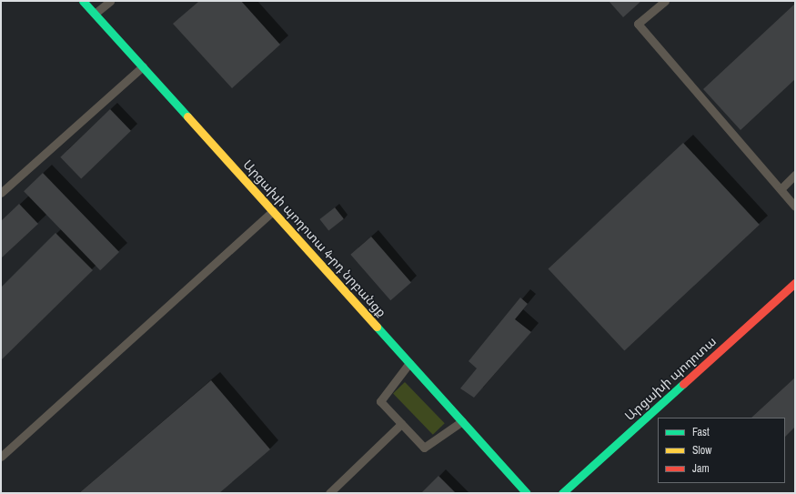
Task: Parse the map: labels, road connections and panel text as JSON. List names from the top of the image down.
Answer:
{
  "streets": {
    "street": ["Արցախի պողոտա 4-րդ նրբանցք", "Արցախի պողոտա"]
  },
  "legend": ["Fast", "Slow", "Jam"]
}
